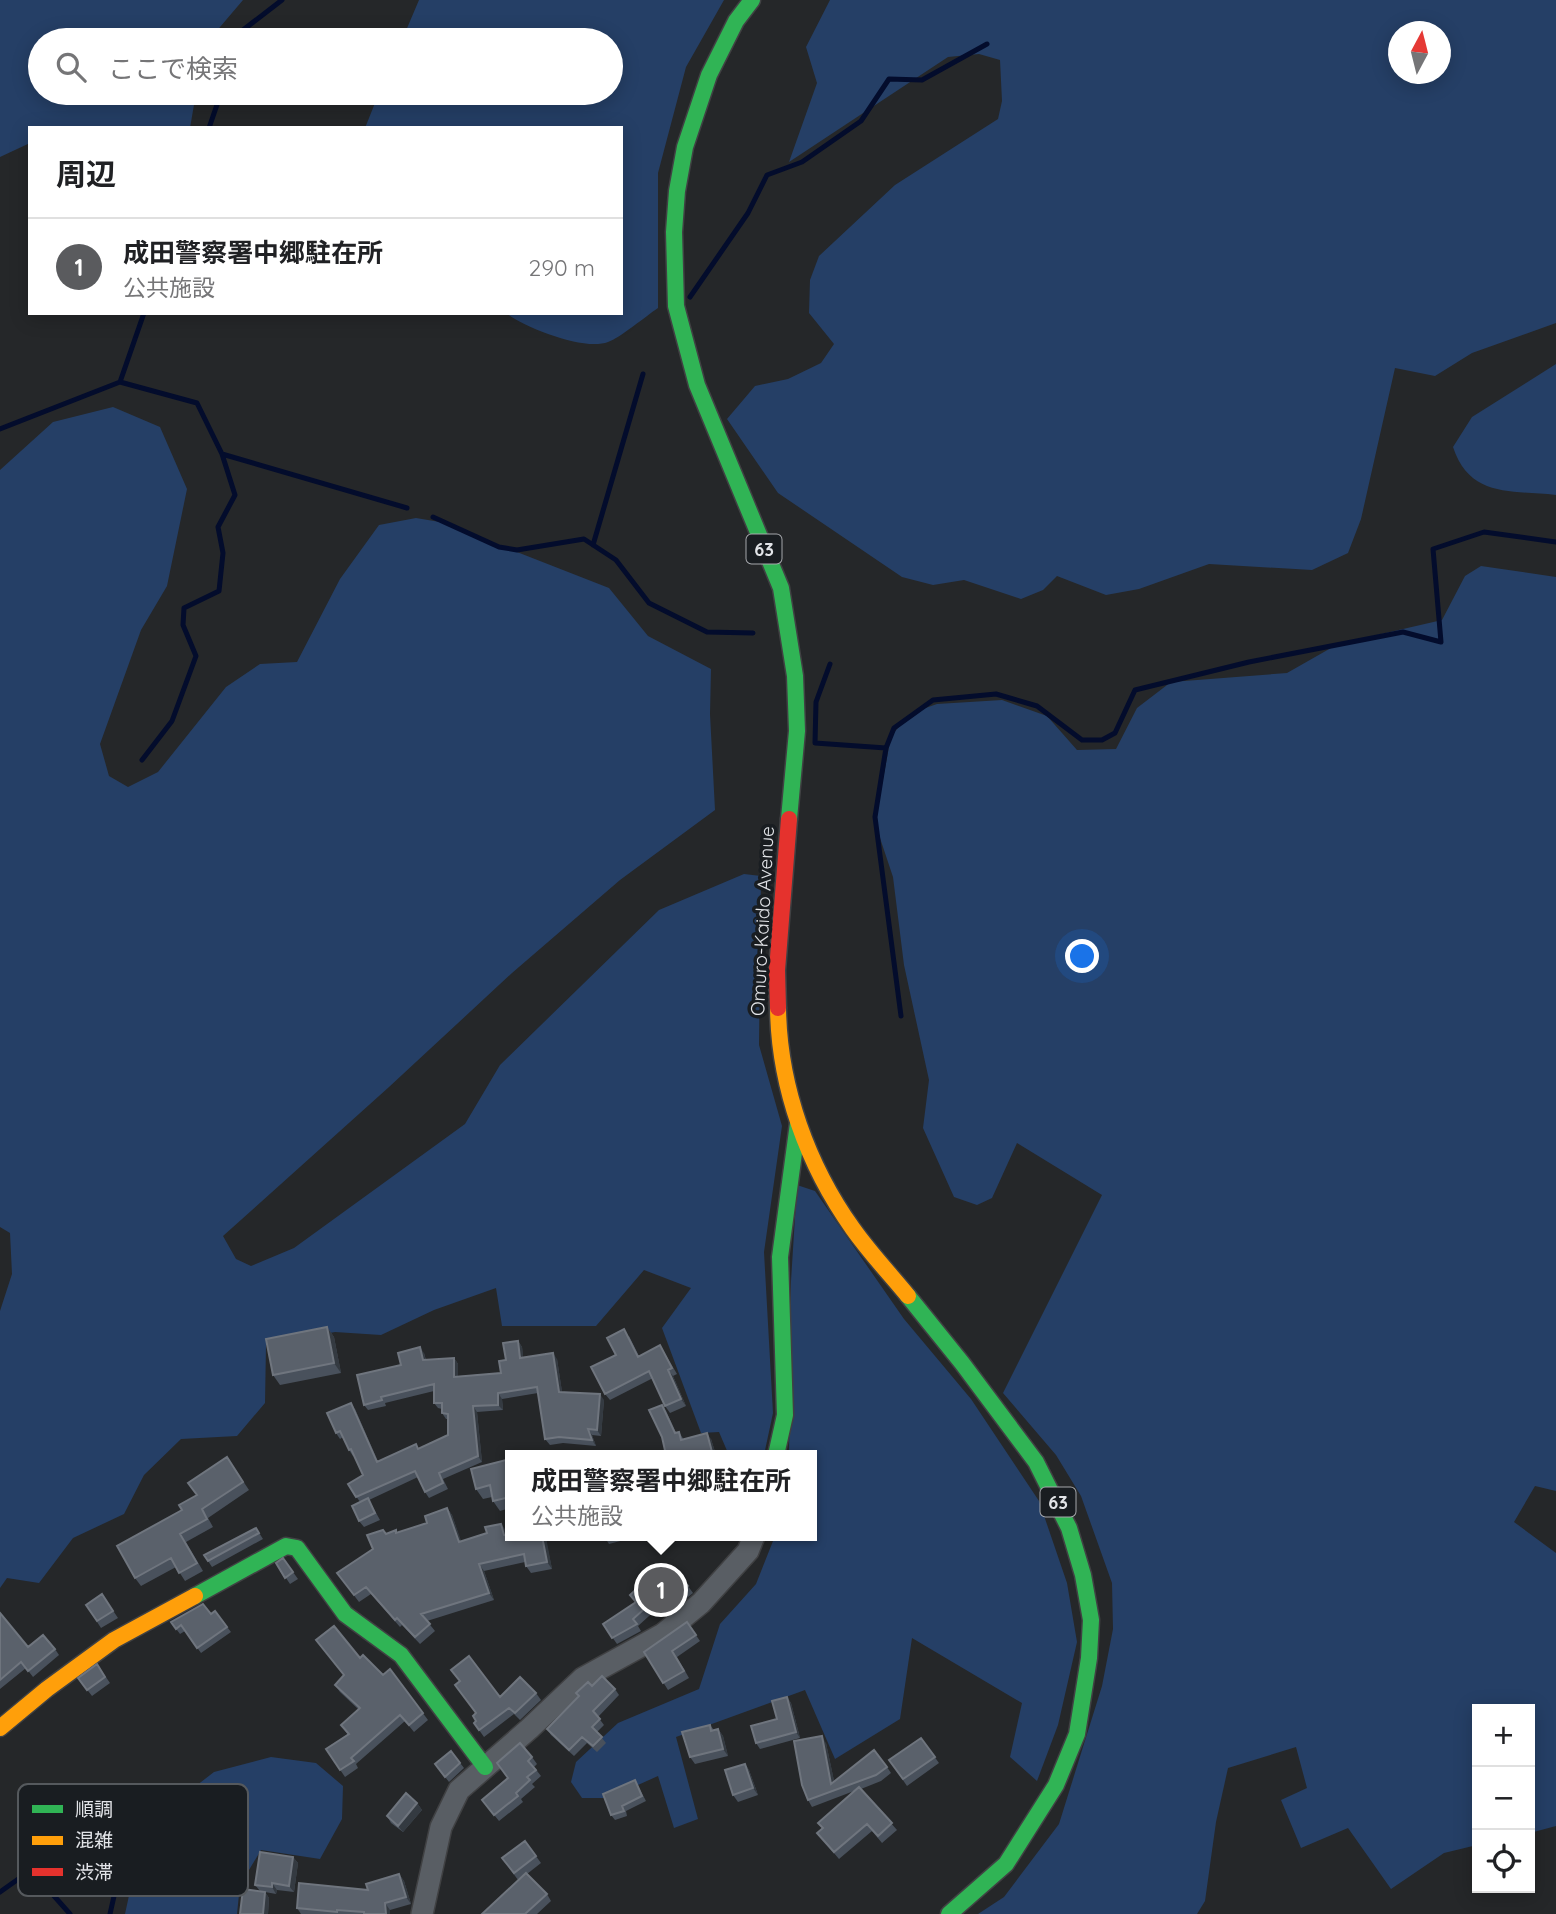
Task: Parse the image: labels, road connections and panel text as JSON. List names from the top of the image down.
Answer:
{
  "streets": {
    "main road": ["63", "Omuro-Kaido Avenue"]
  },
  "legend": ["順調", "混雑", "渋滞"],
  "north": "top",
  "page": {
    "search": "ここで検索",
    "heading": "周辺",
    "list": [
      {
        "mark": "1",
        "name": "成田警察署中郷駐在所",
        "note": "公共施設",
        "value": "290 m"
      }
    ],
    "popup": ["成田警察署中郷駐在所", "公共施設"],
    "pins": "1",
    "map_buttons": ["+", "−"]
  }
}
